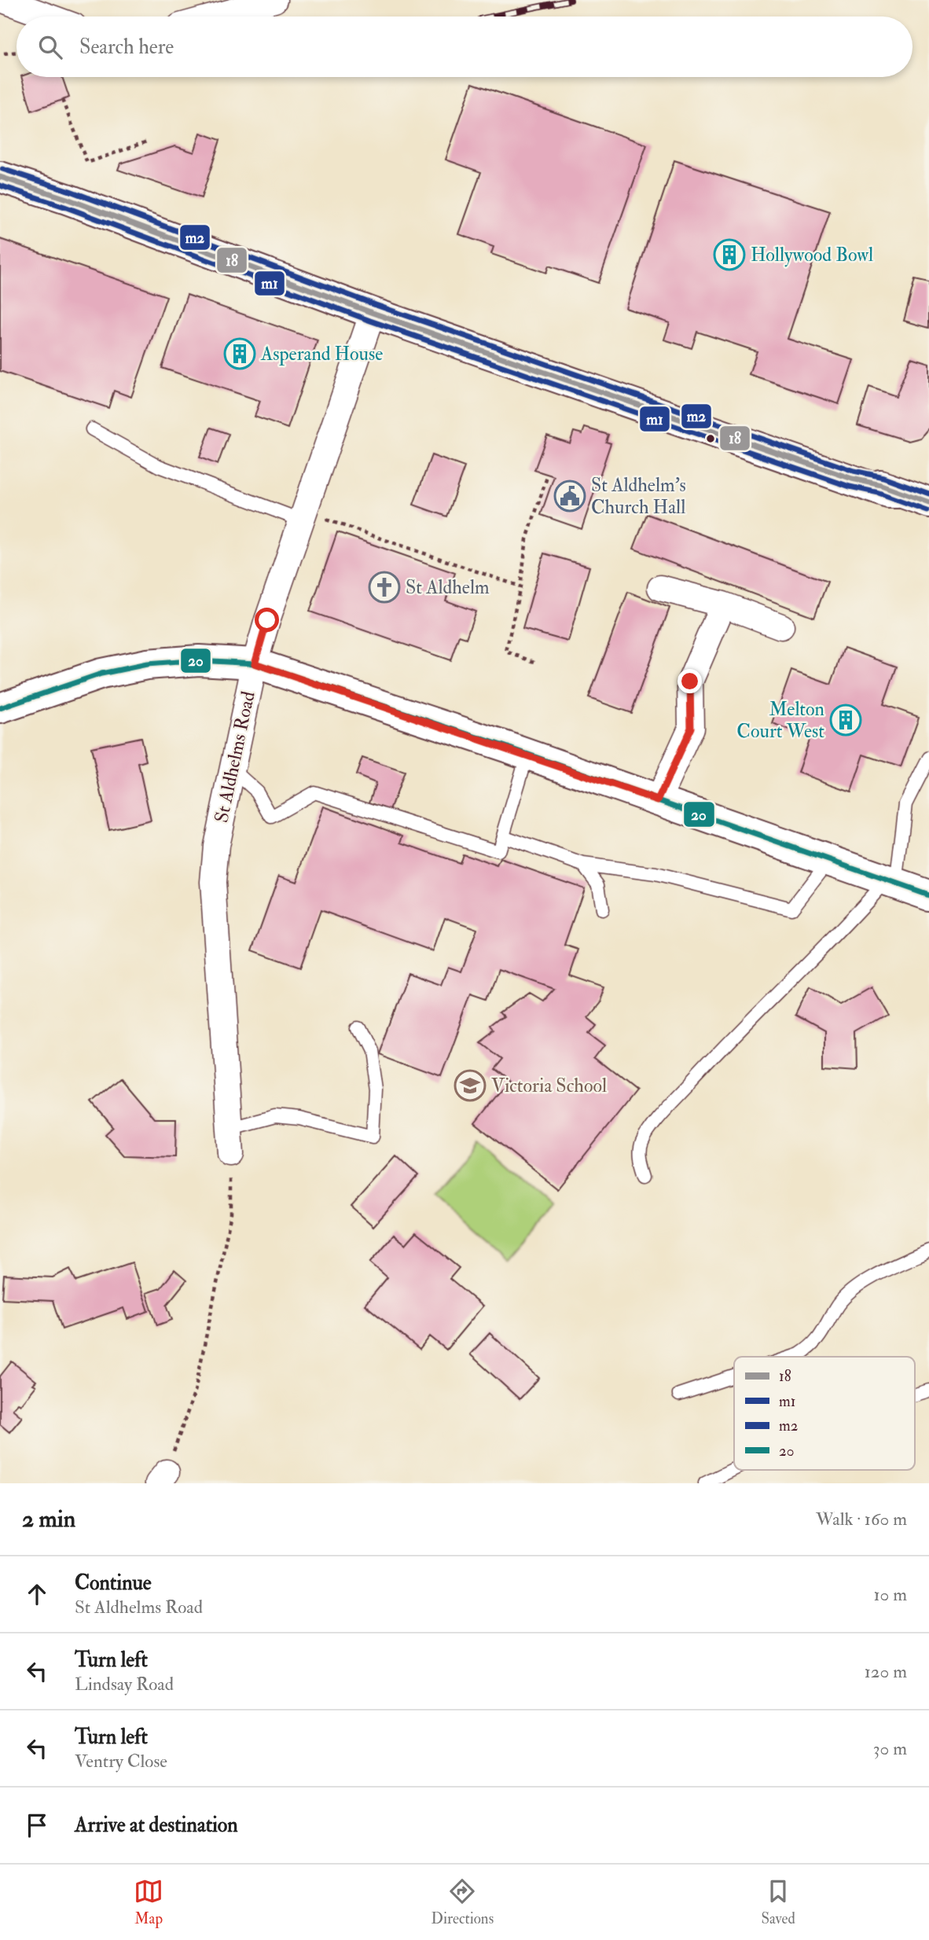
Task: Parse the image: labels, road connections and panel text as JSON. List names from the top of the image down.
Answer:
{
  "streets": {
    "street": ["St Aldhelms Road"]
  },
  "places": {
    "building": ["Hollywood Bowl", "Asperand House", "Melton Court West"],
    "public building": ["St Aldhelm's Church Hall"],
    "church": ["St Aldhelm"],
    "school or university": ["Victoria School"]
  },
  "lines": [
    "transit line m2",
    "transit line 18",
    "transit line m1",
    "transit line 20"
  ],
  "legend": [
    "18",
    "m1",
    "m2",
    "20"
  ],
  "page": {
    "search": "Search here",
    "heading": ["2 min", "Walk · 160 m"],
    "list": [
      ["Continue", "St Aldhelms Road", "10 m"],
      ["Turn left", "Lindsay Road", "120 m"],
      ["Turn left", "Ventry Close", "30 m"],
      "Arrive at destination"
    ],
    "nav": ["Map", "Directions", "Saved"]
  }
}
